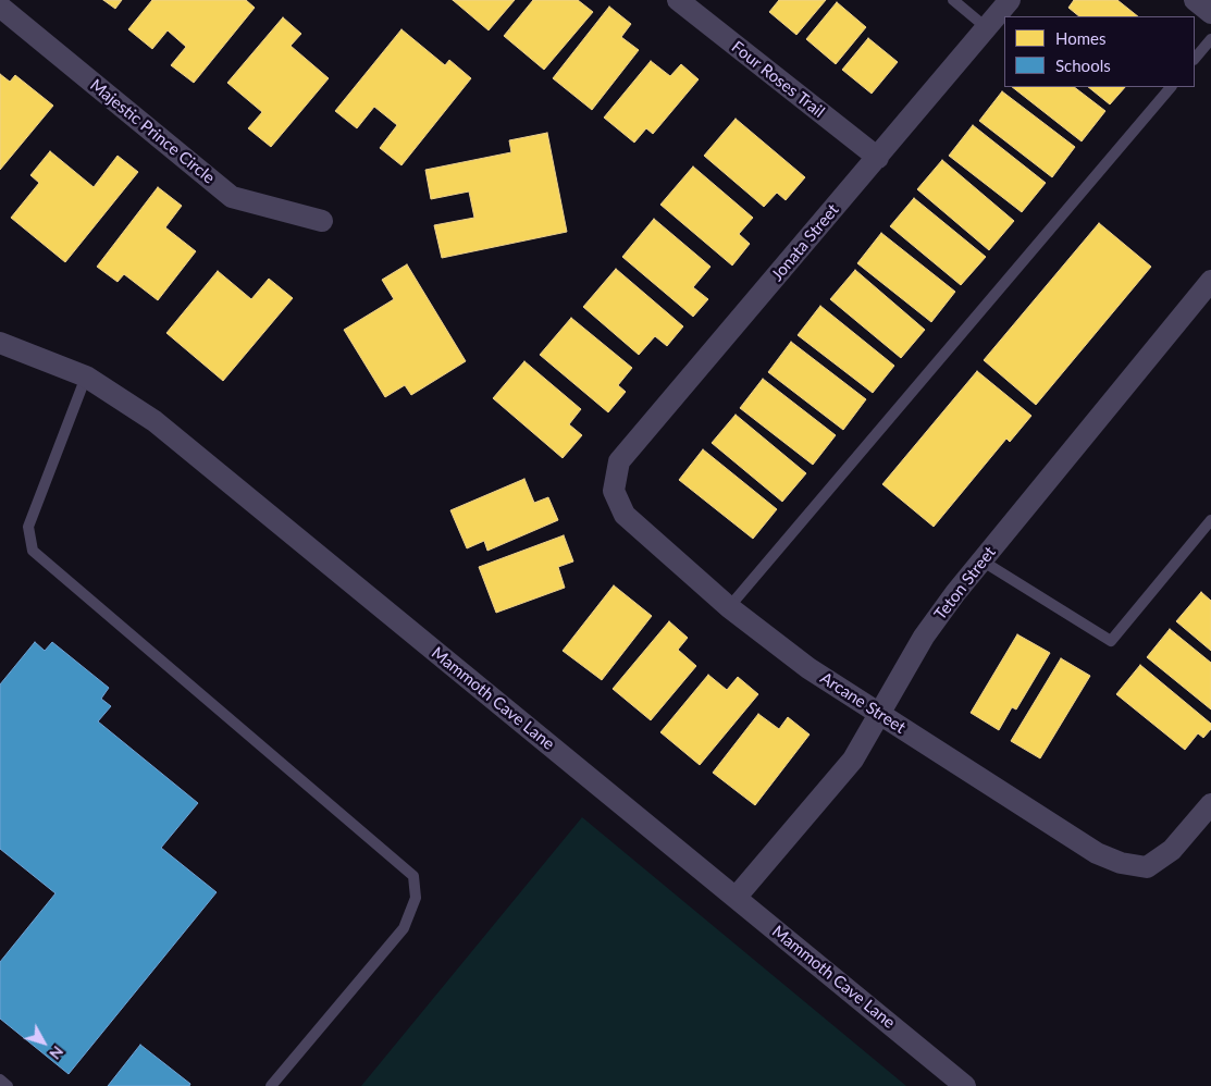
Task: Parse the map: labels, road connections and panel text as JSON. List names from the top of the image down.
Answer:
{
  "streets": {
    "street": [
      "Four Roses Trail",
      "Majestic Prince Circle",
      "Jonata Street",
      "Teton Street",
      "Mammoth Cave Lane",
      "Arcane Street"
    ]
  },
  "crossings": [
    ["Four Roses Trail", "Jonata Street"],
    ["Jonata Street", "Arcane Street"],
    ["Teton Street", "Mammoth Cave Lane"],
    ["Teton Street", "Arcane Street"]
  ],
  "legend": ["Homes", "Schools"],
  "north": "bottom right"
}
